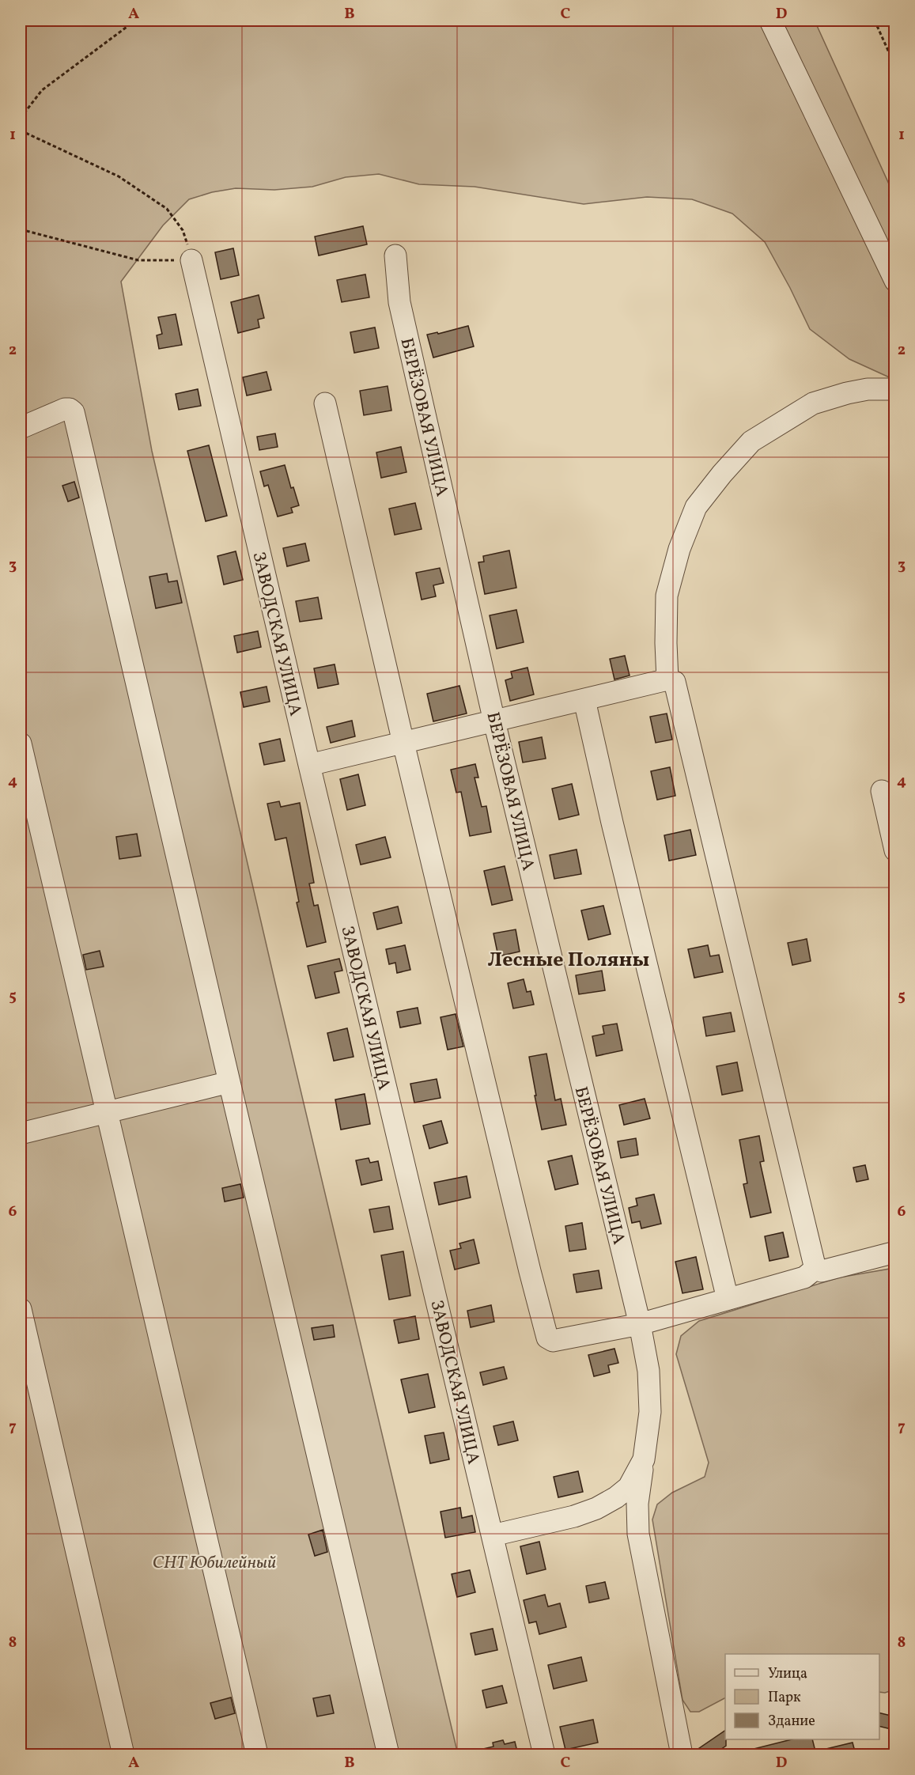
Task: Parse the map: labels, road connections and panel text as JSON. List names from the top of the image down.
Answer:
{
  "streets": {
    "street": ["БЕРЁЗОВАЯ УЛИЦА", "ЗАВОДСКАЯ УЛИЦА"]
  },
  "districts": ["Лесные Поляны"],
  "parks": ["СНТ Юбилейный"],
  "legend": ["Улица", "Парк", "Здание"],
  "grid": {
    "columns": [
      "A",
      "B",
      "C",
      "D"
    ],
    "rows": [
      "1",
      "2",
      "3",
      "4",
      "5",
      "6",
      "7",
      "8"
    ]
  }
}
